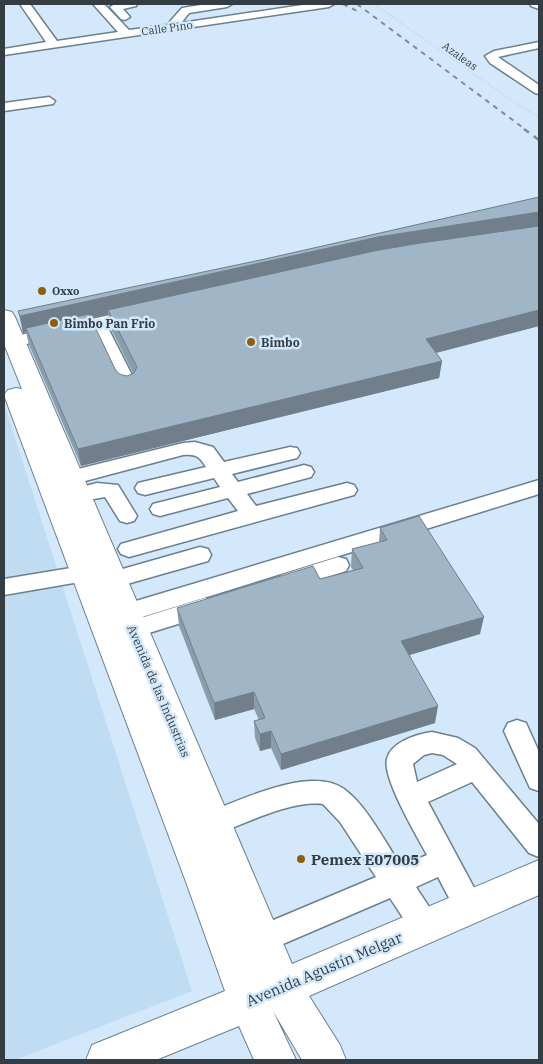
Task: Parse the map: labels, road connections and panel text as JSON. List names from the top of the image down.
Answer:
{
  "streets": {
    "main road": ["Avenida de las Industrias", "Avenida Agustín Melgar"],
    "street": ["Calle Pino"],
    "path": ["Azaleas"]
  },
  "crossings": [
    ["Avenida de las Industrias", "Avenida Agustín Melgar"]
  ],
  "places": [
    "Oxxo",
    "Bimbo Pan Frio",
    "Bimbo",
    "Pemex E07005"
  ]
}
